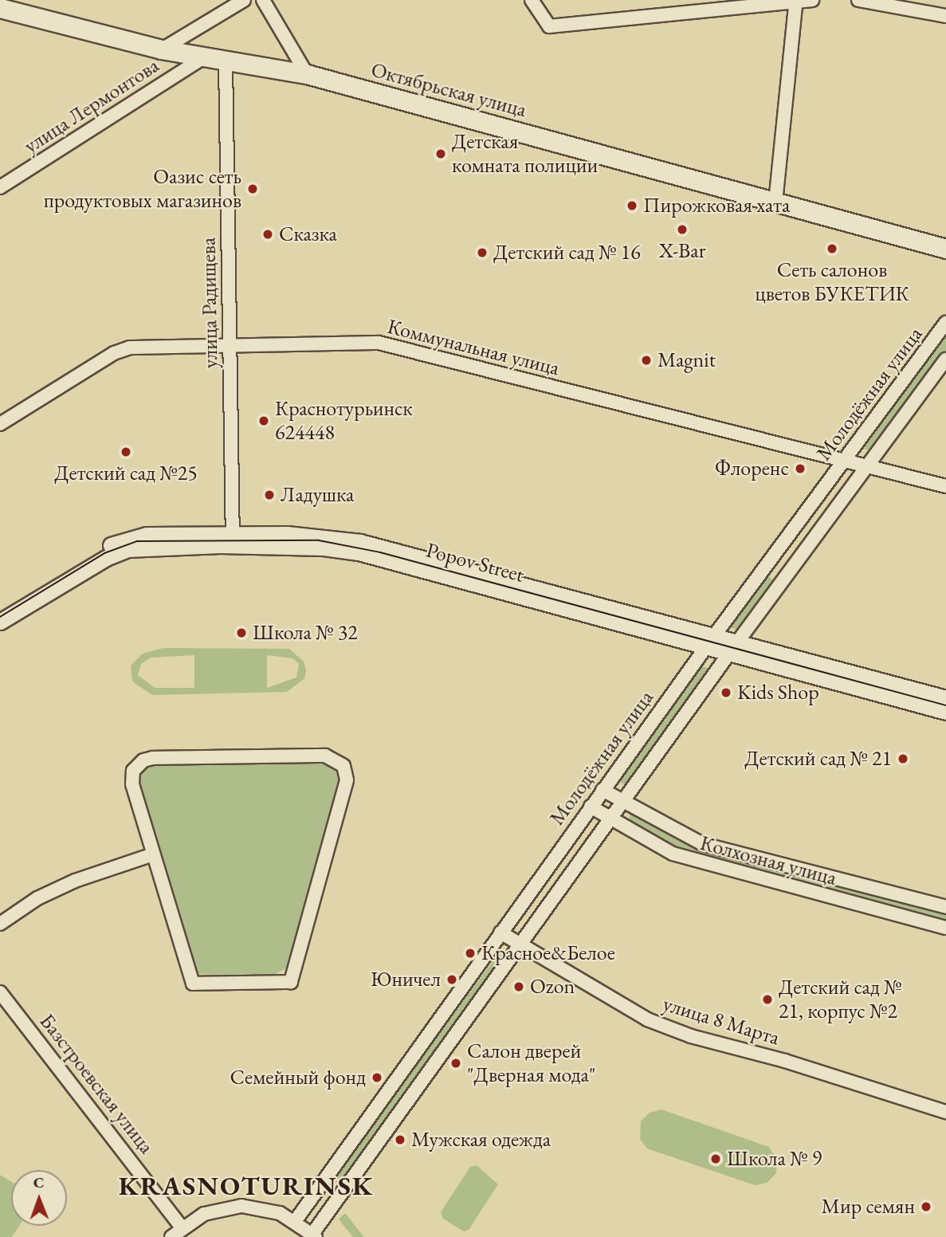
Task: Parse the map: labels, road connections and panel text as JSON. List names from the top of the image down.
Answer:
{
  "streets": {
    "main road": ["Октябрьская улица"],
    "street": [
      "улица Лермонтова",
      "улица Радищева",
      "Коммунальная улица",
      "Молодёжная улица",
      "Popov Street",
      "Колхозная улица",
      "улица 8 Марта",
      "Базстроевская улица"
    ]
  },
  "crossings": [
    ["Октябрьская улица", "улица Лермонтова"],
    ["Октябрьская улица", "улица Радищева"],
    ["улица Радищева", "Коммунальная улица"],
    ["улица Радищева", "Popov Street"],
    ["Коммунальная улица", "Молодёжная улица"],
    ["Молодёжная улица", "Popov Street"],
    ["Молодёжная улица", "Колхозная улица"],
    ["Молодёжная улица", "улица 8 Марта"]
  ],
  "districts": ["KRASNOTURINSK"],
  "places": [
    "Детская комната полиции",
    "Оазис сеть продуктовых магазинов",
    "Пирожковая хата",
    "X-Bar",
    "Сказка",
    "Сеть салонов цветов БУКЕТИК",
    "Детский сад № 16",
    "Magnit",
    "Краснотурьинск 624448",
    "Детский сад №25",
    "Флоренс",
    "Ладушка",
    "Школа № 32",
    "Kids Shop",
    "Детский сад № 21",
    "Красное&Белое",
    "Юничел",
    "Ozon",
    "Детский сад № 21, корпус №2",
    "Салон дверей \"Дверная мода\"",
    "Семейный фонд",
    "Мужская одежда",
    "Школа № 9",
    "Мир семян"
  ],
  "north": "top"
}
